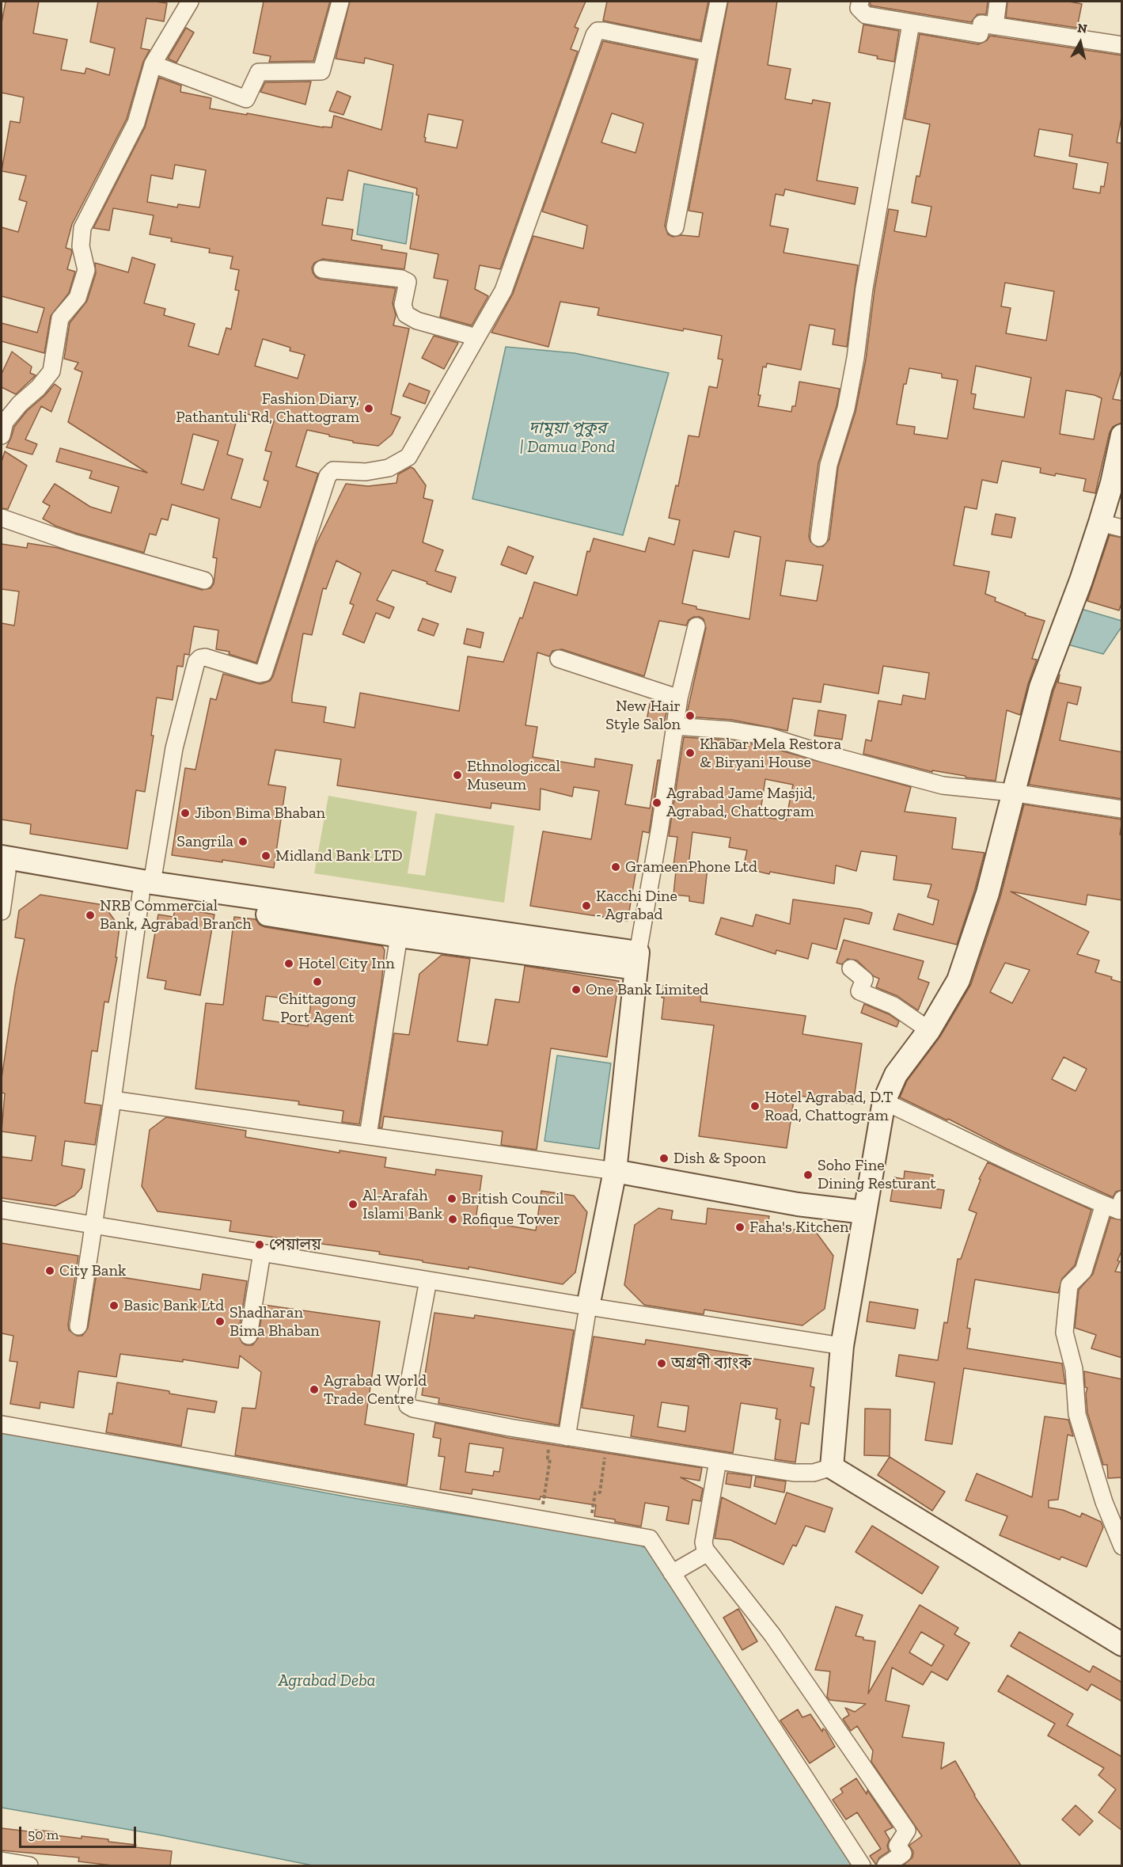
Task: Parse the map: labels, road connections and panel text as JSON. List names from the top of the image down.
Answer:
{
  "water": ["দামুয়া পুকুর | Damua Pond", "Agrabad Deba"],
  "places": [
    "Fashion Diary, Pathantuli Rd, Chattogram",
    "New Hair Style Salon",
    "Khabar Mela Restora & Biryani House",
    "Ethnologiccal Museum",
    "Agrabad Jame Masjid, Agrabad, Chattogram",
    "Jibon Bima Bhaban",
    "Sangrila",
    "Midland Bank LTD",
    "GrameenPhone Ltd",
    "Kacchi Dine - Agrabad",
    "NRB Commercial Bank, Agrabad Branch",
    "Hotel City Inn",
    "Chittagong Port Agent",
    "One Bank Limited",
    "Hotel Agrabad, D.T Road, Chattogram",
    "Dish & Spoon",
    "Soho Fine Dining Resturant",
    "British Council",
    "Al-Arafah Islami Bank",
    "Rofique Tower",
    "Faha's Kitchen",
    "পেয়ালয়",
    "City Bank",
    "Basic Bank Ltd",
    "Shadharan Bima Bhaban",
    "অগ্রণী ব্যাংক",
    "Agrabad World Trade Centre"
  ],
  "scale_bar": "50 m",
  "north": "top"
}
